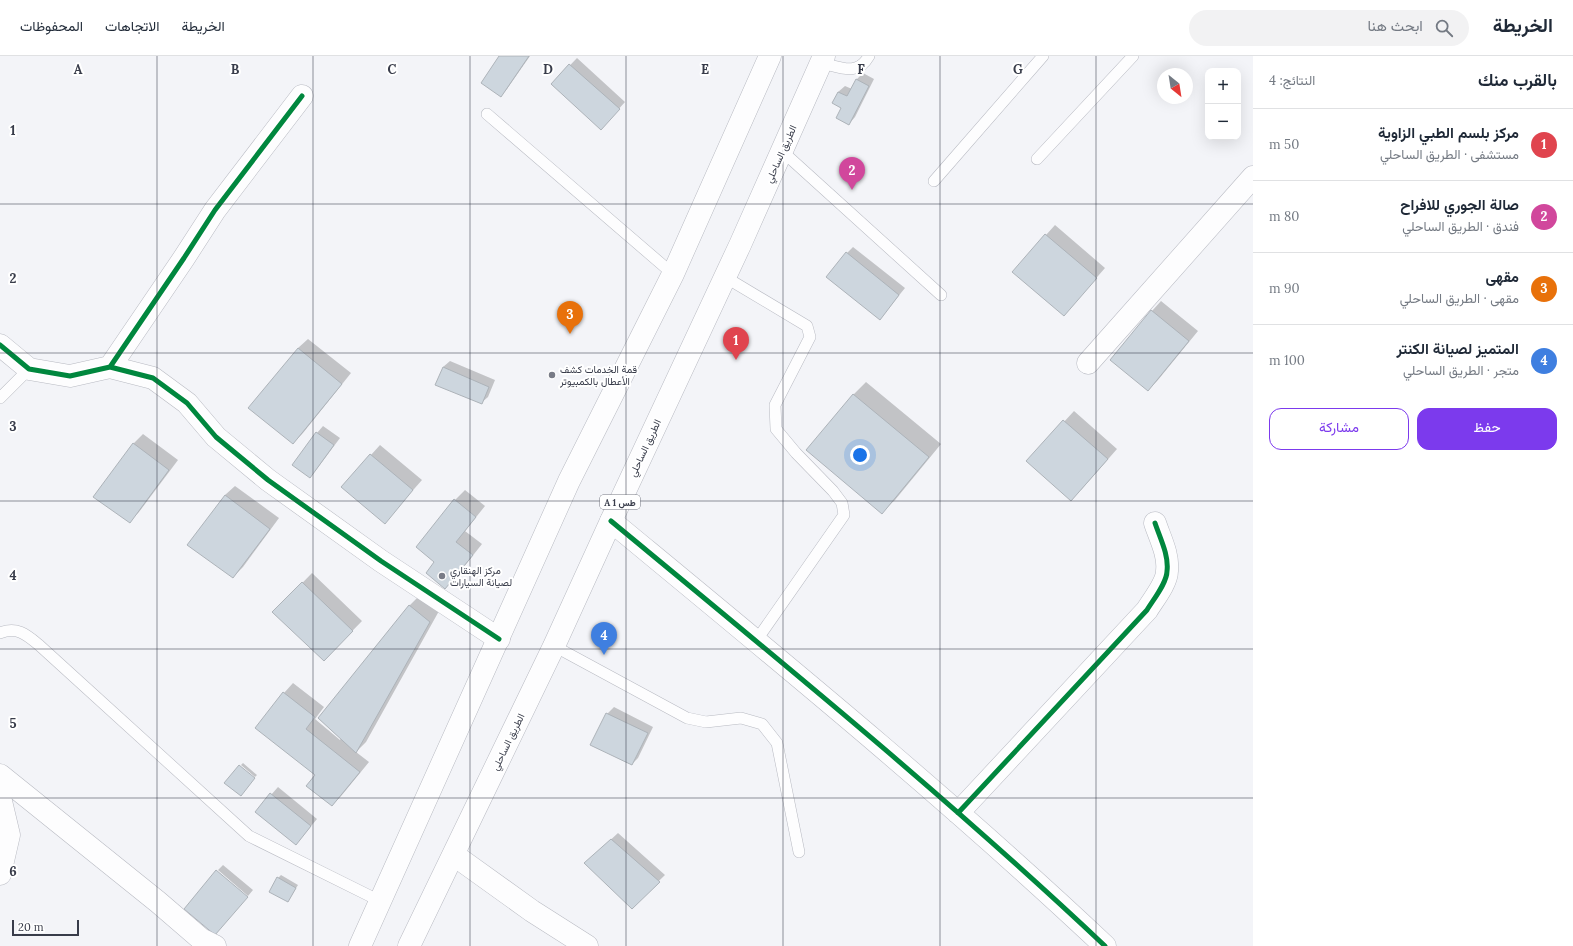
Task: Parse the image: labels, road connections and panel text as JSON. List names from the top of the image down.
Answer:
{
  "streets": {
    "main road": ["الطريق الساحلي", "A 1 طس"]
  },
  "places": ["قمة الخدمات كشف الأعطال بالكمبيوتر", "مركز الهنقاري لصيانة السيارات"],
  "scale_bar": "20 m",
  "north": "bottom right",
  "page": {
    "header": "الخريطة",
    "search": "ابحث هنا",
    "nav": ["الخريطة", "الاتجاهات", "المحفوظات"],
    "heading": ["بالقرب منك", "النتائج: 4"],
    "map_buttons": ["+", "−"],
    "list": [
      {
        "mark": "1",
        "name": "مركز بلسم الطبي الزاوية",
        "note": "مستشفى · الطريق الساحلي",
        "value": "50 m"
      },
      {
        "mark": "2",
        "name": "صالة الجوري للافراح",
        "note": "فندق · الطريق الساحلي",
        "value": "80 m"
      },
      {
        "mark": "3",
        "name": "مقهى",
        "note": "مقهى · الطريق الساحلي",
        "value": "90 m"
      },
      {
        "mark": "4",
        "name": "المتميز لصيانة الكنتر",
        "note": "متجر · الطريق الساحلي",
        "value": "100 m"
      }
    ],
    "pins": [
      "2",
      "3",
      "1",
      "4"
    ],
    "buttons": ["حفظ", "مشاركة"],
    "scale": "20 m"
  },
  "grid": {
    "columns": [
      "A",
      "B",
      "C",
      "D",
      "E",
      "F",
      "G"
    ],
    "rows": [
      "1",
      "2",
      "3",
      "4",
      "5",
      "6"
    ]
  }
}
